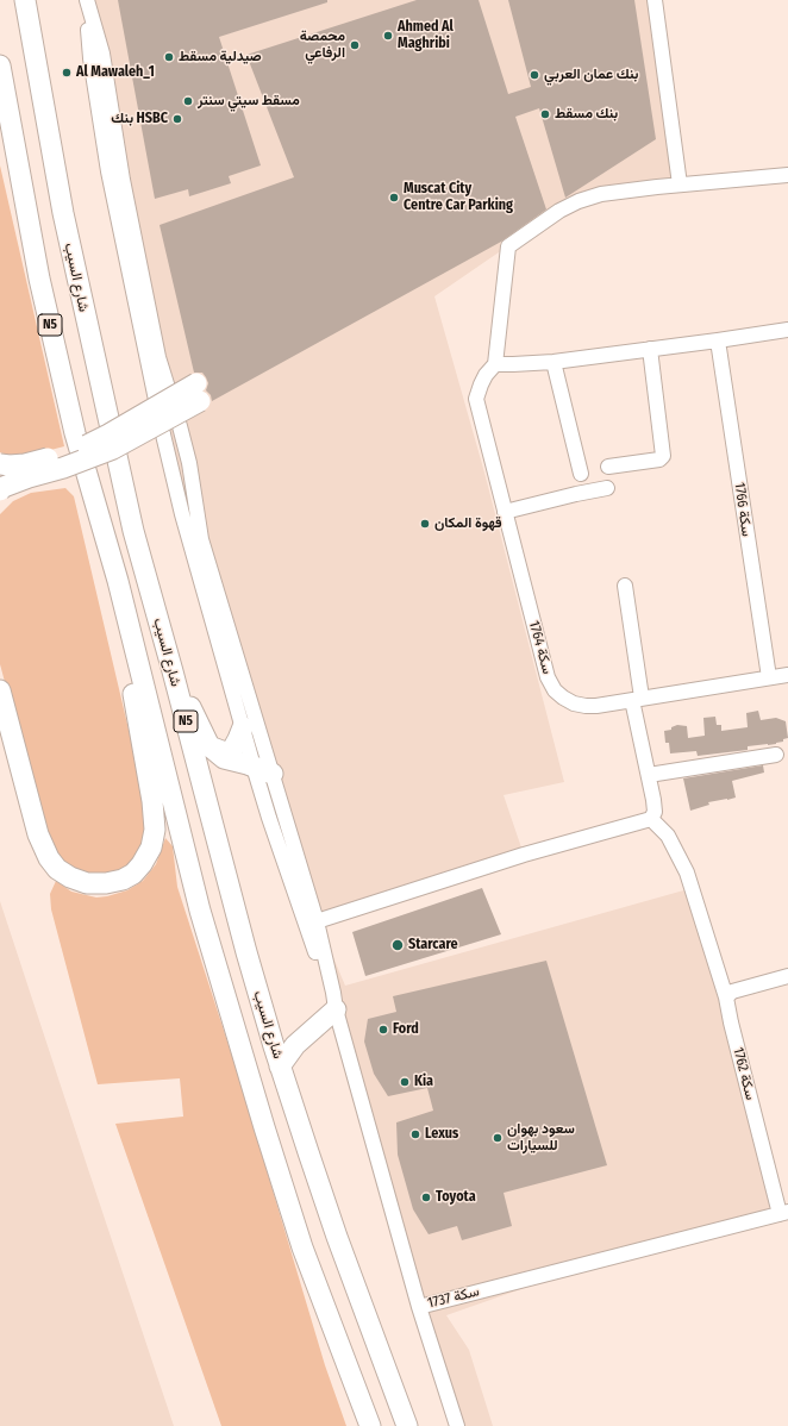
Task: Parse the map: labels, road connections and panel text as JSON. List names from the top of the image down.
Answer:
{
  "streets": {
    "highway": ["شارع السيب", "N5"],
    "street": [
      "سكة 1766",
      "سكة 1764",
      "سكة 1762",
      "سكة 1737"
    ]
  },
  "crossings": [
    ["سكة 1766", "سكة 1764"],
    ["سكة 1762", "سكة 1737"]
  ],
  "places": [
    "Ahmed Al Maghribi",
    "محمصة الرفاعي",
    "صيدلية مسقط",
    "Al Mawaleh_1",
    "بنك عمان العربي",
    "مسقط سيتي سنتر",
    "بنك مسقط",
    "بنك HSBC",
    "Muscat City Centre Car Parking",
    "قهوة المكان",
    "Starcare",
    "Ford",
    "Kia",
    "Lexus",
    "سعود بهوان للسيارات",
    "Toyota"
  ]
}
